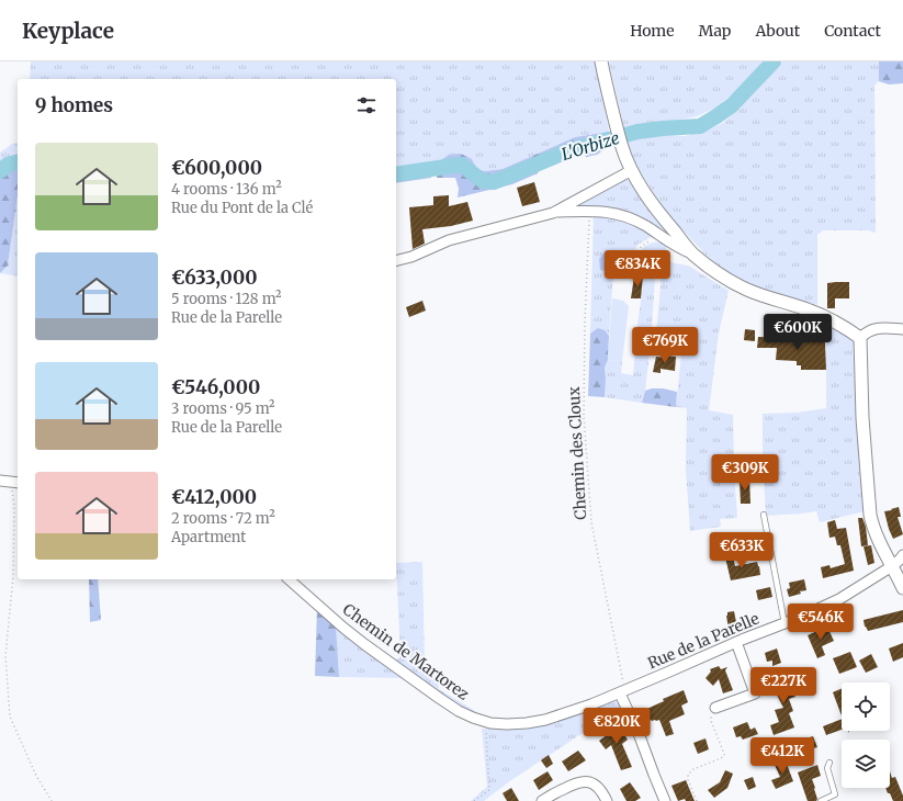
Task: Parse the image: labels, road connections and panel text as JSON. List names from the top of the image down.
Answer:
{
  "streets": {
    "street": ["Rue de la Parelle", "Chemin de Martorez"],
    "path": ["Chemin des Cloux"]
  },
  "crossings": [
    ["Chemin des Cloux", "Rue de la Parelle"],
    ["Chemin des Cloux", "Chemin de Martorez"],
    ["Rue de la Parelle", "Chemin de Martorez"]
  ],
  "water": ["L'Orbize"],
  "page": {
    "header": "Keyplace",
    "nav": [
      "Home",
      "Map",
      "About",
      "Contact"
    ],
    "heading": "9 homes",
    "list": [
      {
        "name": "€600,000",
        "note": "4 rooms · 136 m² · Rue du Pont de la Clé"
      },
      {
        "name": "€633,000",
        "note": "5 rooms · 128 m² · Rue de la Parelle"
      },
      {
        "name": "€546,000",
        "note": "3 rooms · 95 m² · Rue de la Parelle"
      },
      {
        "name": "€412,000",
        "note": "2 rooms · 72 m² · Apartment"
      }
    ],
    "price": [
      "€834K",
      "€600K",
      "€769K",
      "€309K",
      "€633K",
      "€546K",
      "€227K",
      "€820K",
      "€412K"
    ]
  }
}
